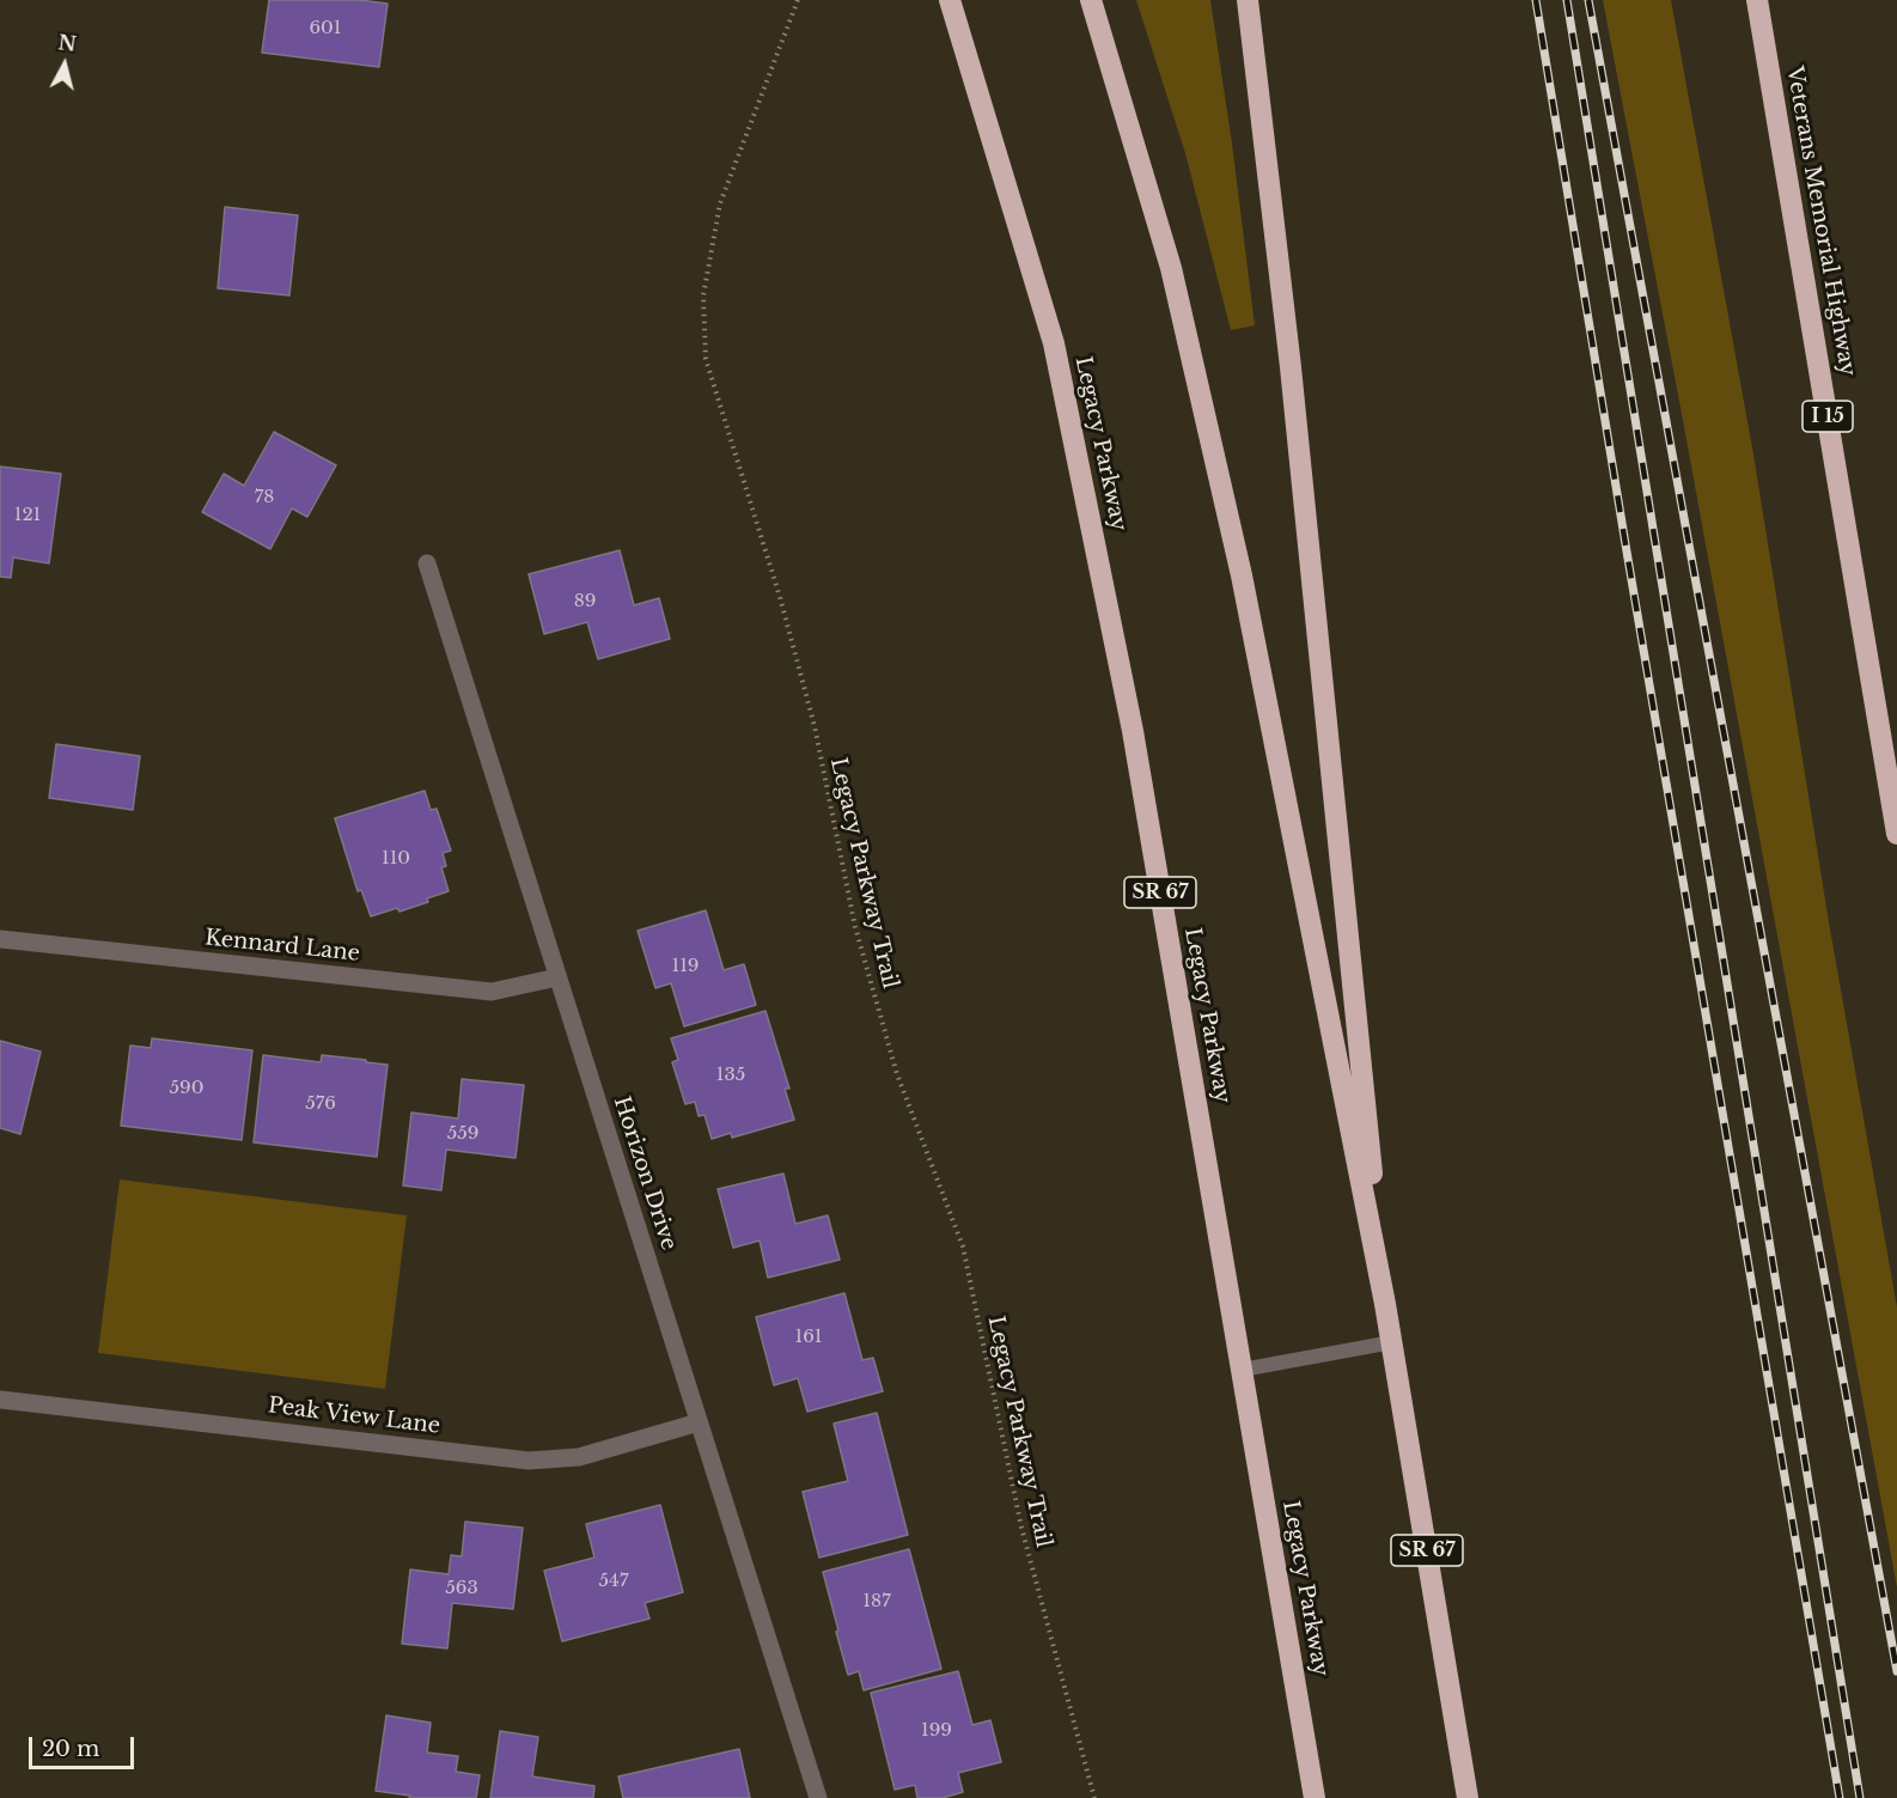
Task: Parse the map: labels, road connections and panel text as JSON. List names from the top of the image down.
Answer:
{
  "streets": {
    "highway": [
      "Veterans Memorial Highway",
      "I 15",
      "Legacy Parkway",
      "SR 67"
    ],
    "street": ["Kennard Lane", "Horizon Drive", "Peak View Lane"],
    "path": ["Legacy Parkway Trail"]
  },
  "crossings": [
    ["Kennard Lane", "Horizon Drive"],
    ["Horizon Drive", "Peak View Lane"]
  ],
  "house_numbers": [
    "601",
    "78",
    "121",
    "89",
    "110",
    "119",
    "135",
    "590",
    "576",
    "559",
    "161",
    "547",
    "563",
    "187",
    "199"
  ],
  "scale_bar": "20 m",
  "north": "top"
}
